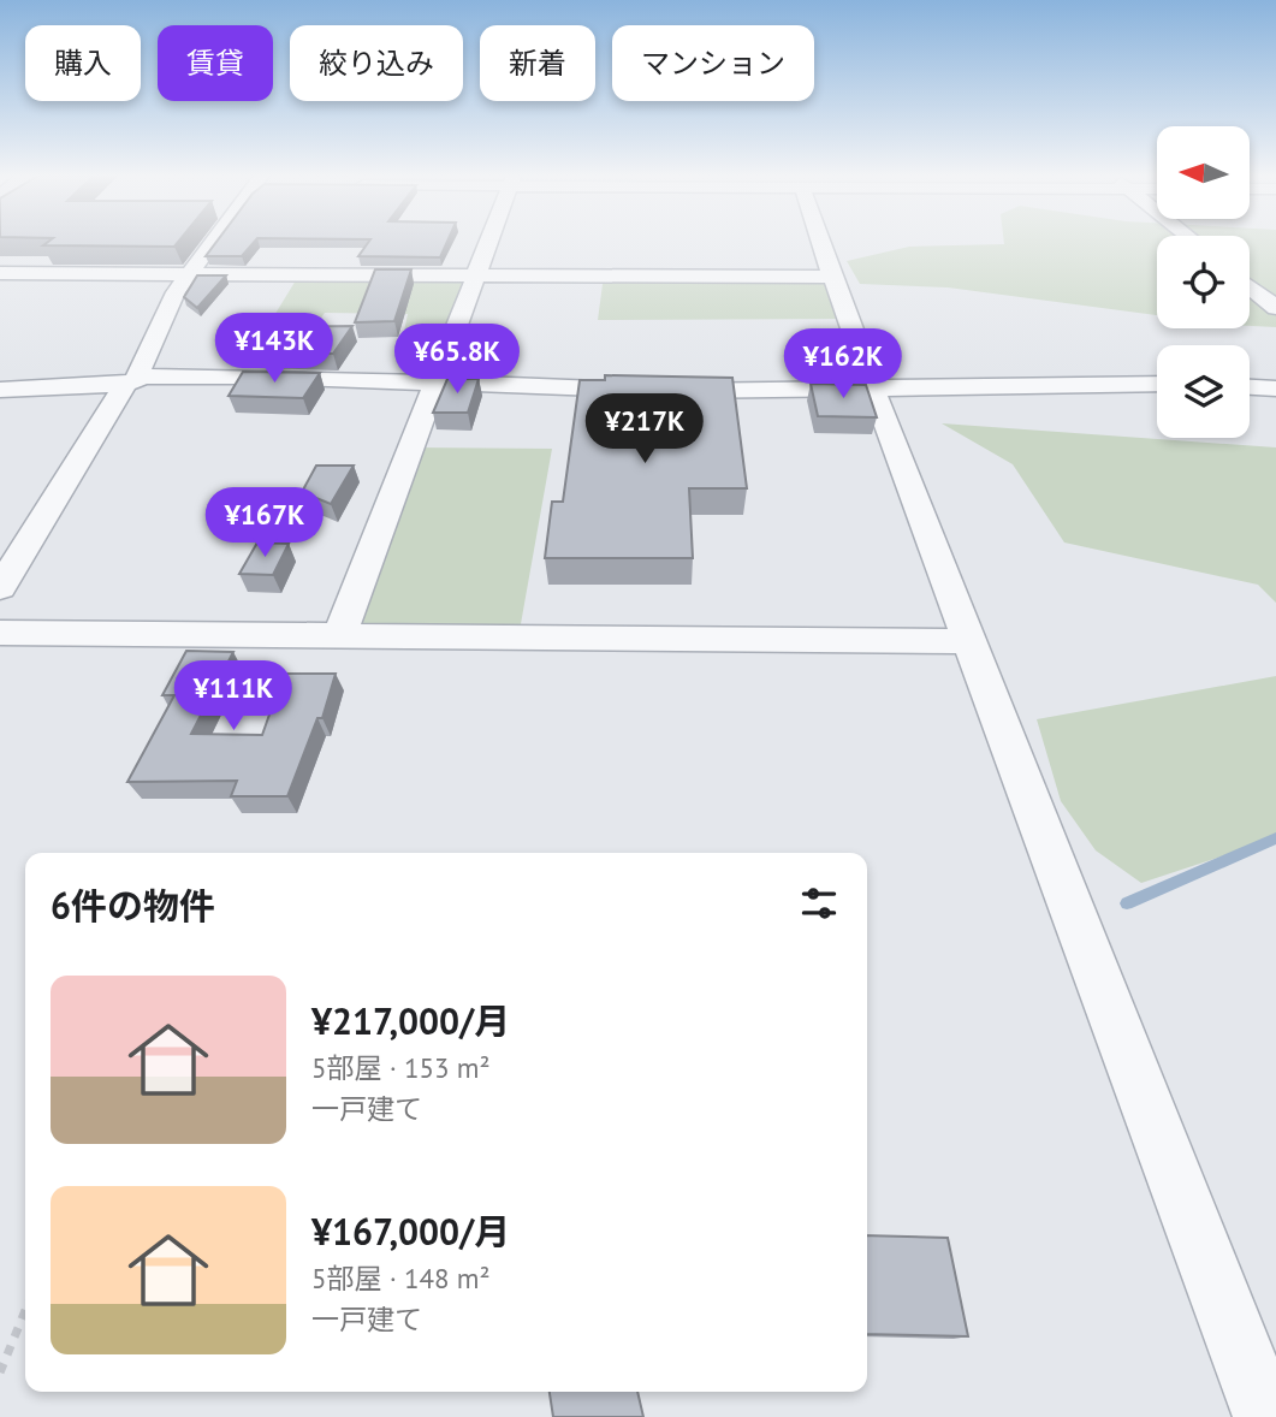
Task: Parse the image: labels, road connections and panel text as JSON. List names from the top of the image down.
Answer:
{
  "north": "left",
  "page": {
    "chip": [
      "購入",
      "賃貸",
      "絞り込み",
      "新着",
      "マンション"
    ],
    "price": [
      "¥143K",
      "¥65.8K",
      "¥162K",
      "¥217K",
      "¥167K",
      "¥111K"
    ],
    "heading": "6件の物件",
    "list": [
      {
        "name": "¥217,000/月",
        "note": "5部屋 · 153 m² · 一戸建て"
      },
      {
        "name": "¥167,000/月",
        "note": "5部屋 · 148 m² · 一戸建て"
      }
    ]
  }
}
